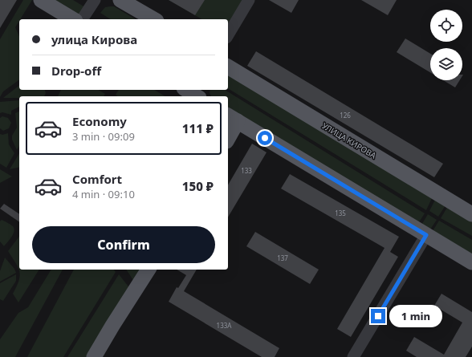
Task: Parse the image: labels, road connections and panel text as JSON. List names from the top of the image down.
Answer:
{
  "streets": {
    "main road": ["УЛИЦА КИРОВА"]
  },
  "house_numbers": [
    "126",
    "133",
    "135",
    "137",
    "133А"
  ],
  "page": {
    "banner": ["улица Кирова", "Drop-off"],
    "list": [
      {
        "name": "Economy",
        "note": "3 min · 09:09",
        "value": "111 ₽"
      },
      {
        "name": "Comfort",
        "note": "4 min · 09:10",
        "value": "150 ₽"
      }
    ],
    "buttons": "Confirm",
    "bubble": "1 min"
  }
}
